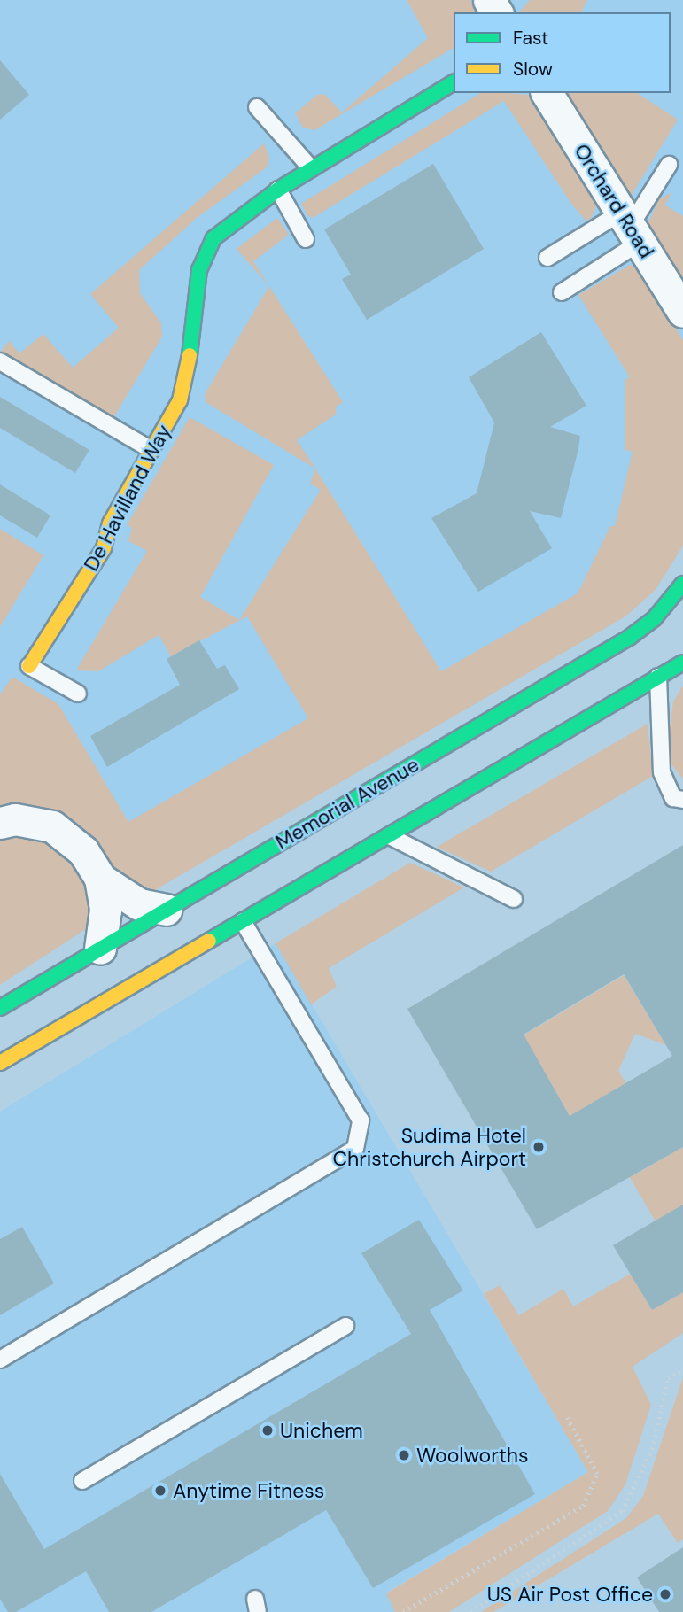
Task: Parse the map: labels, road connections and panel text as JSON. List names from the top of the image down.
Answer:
{
  "streets": {
    "main road": ["De Havilland Way", "Memorial Avenue"],
    "street": ["Orchard Road"]
  },
  "places": [
    "Sudima Hotel Christchurch Airport",
    "Unichem",
    "Woolworths",
    "Anytime Fitness",
    "US Air Post Office"
  ],
  "legend": ["Fast", "Slow"]
}
